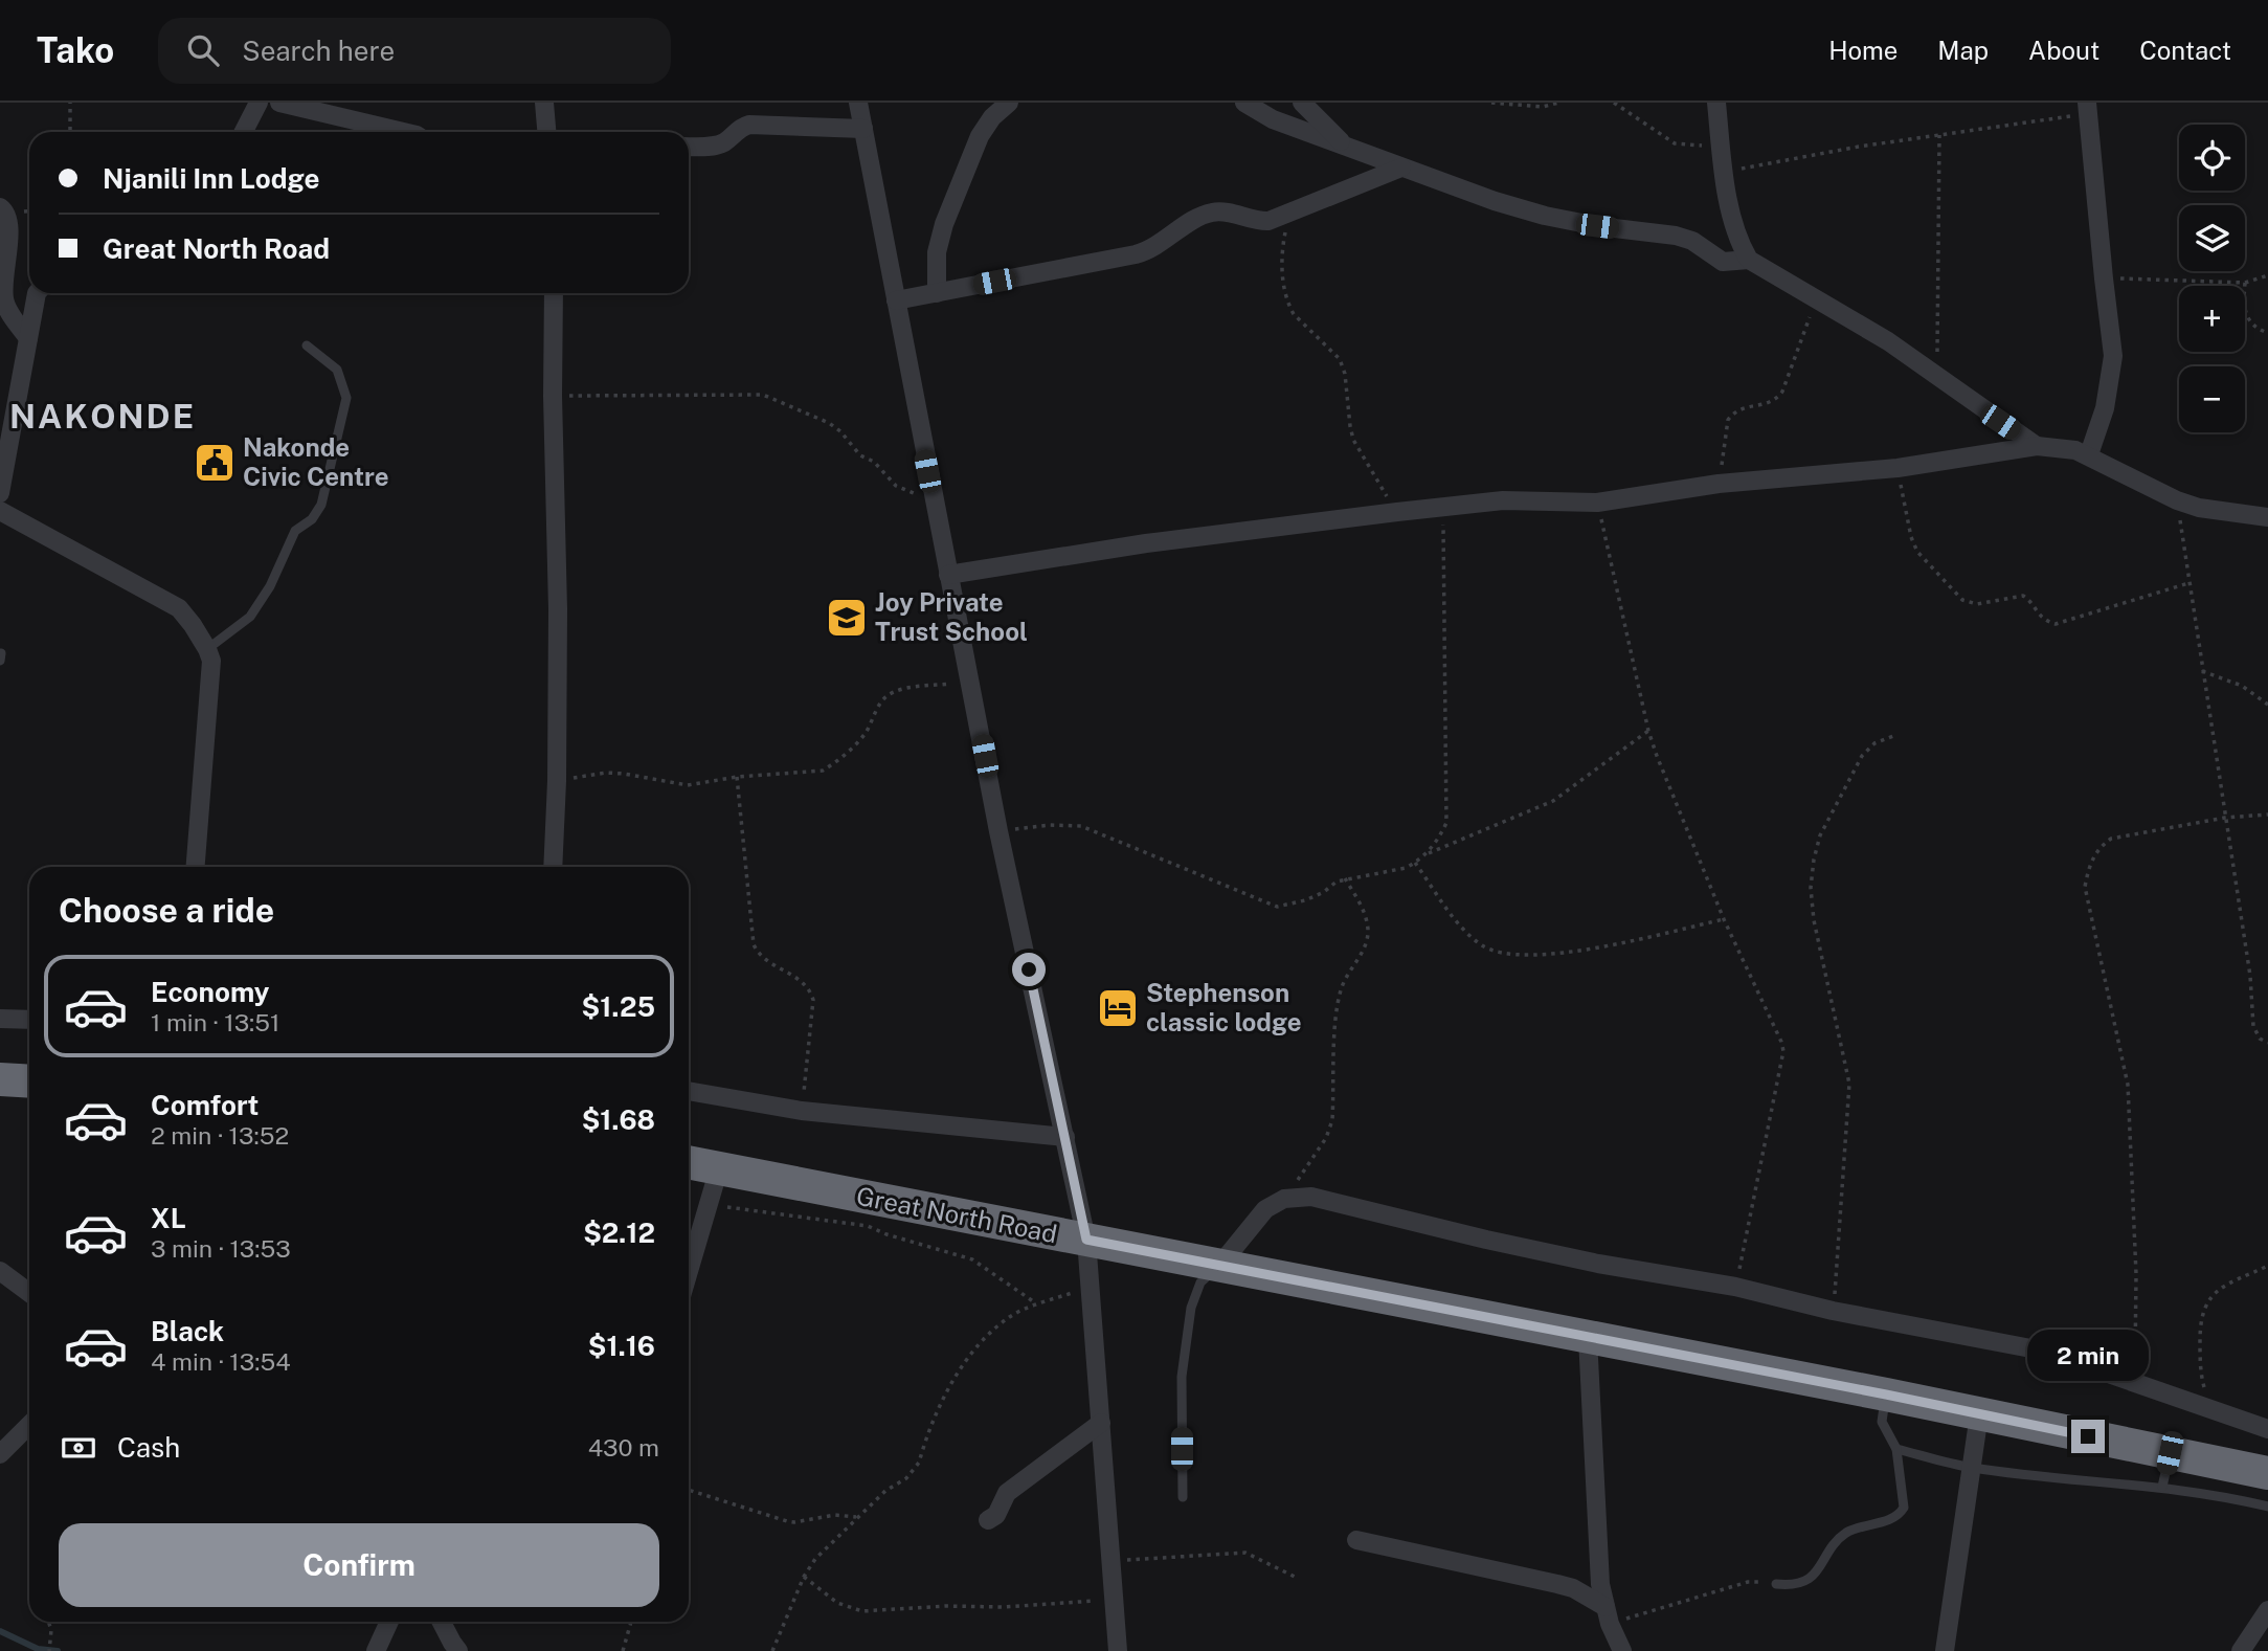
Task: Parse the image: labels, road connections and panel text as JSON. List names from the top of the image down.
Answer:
{
  "streets": {
    "highway": ["Great North Road"]
  },
  "districts": ["NAKONDE"],
  "places": {
    "public building": ["Nakonde Civic Centre"],
    "school or university": ["Joy Private Trust School"],
    "hotel": ["Stephenson classic lodge"]
  },
  "page": {
    "header": "Tako",
    "search": "Search here",
    "nav": [
      "Home",
      "Map",
      "About",
      "Contact"
    ],
    "map_buttons": ["+", "−"],
    "banner": ["Njanili Inn Lodge", "Great North Road"],
    "heading": "Choose a ride",
    "list": [
      {
        "name": "Economy",
        "note": "1 min · 13:51",
        "value": "$1.25"
      },
      {
        "name": "Comfort",
        "note": "2 min · 13:52",
        "value": "$1.68"
      },
      {
        "name": "XL",
        "note": "3 min · 13:53",
        "value": "$2.12"
      },
      {
        "name": "Black",
        "note": "4 min · 13:54",
        "value": "$1.16"
      }
    ],
    "bubble": "2 min",
    "pay": ["Cash", "430 m"],
    "buttons": "Confirm"
  }
}
